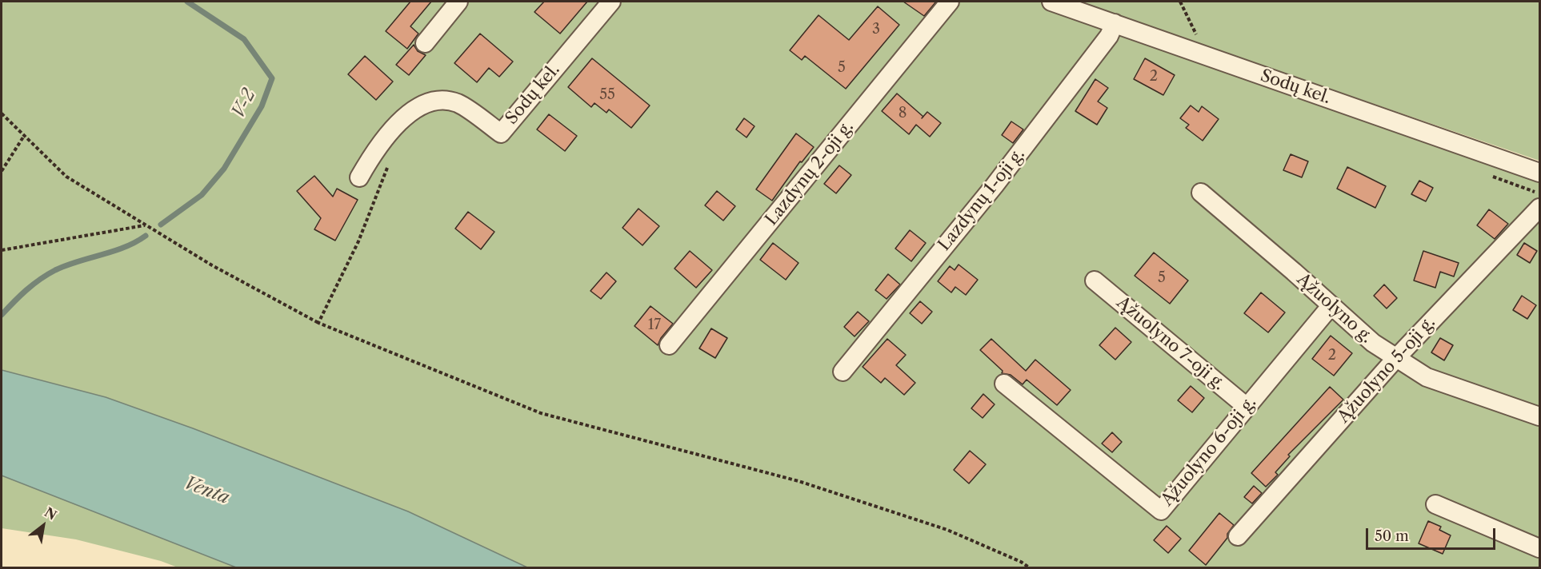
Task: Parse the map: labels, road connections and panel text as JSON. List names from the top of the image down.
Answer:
{
  "streets": {
    "street": [
      "Sodų kel.",
      "Lazdynų 2-oji g.",
      "Lazdynų 1-oji g.",
      "Ąžuolyno g.",
      "Ąžuolyno 7-oji g.",
      "Ąžuolyno 5-oji g.",
      "Ąžuolyno 6-oji g."
    ]
  },
  "crossings": [
    ["Sodų kel.", "Lazdynų 1-oji g."],
    ["Ąžuolyno g.", "Ąžuolyno 5-oji g."],
    ["Ąžuolyno g.", "Ąžuolyno 6-oji g."],
    ["Ąžuolyno 7-oji g.", "Ąžuolyno 6-oji g."]
  ],
  "water": ["V-2", "Venta"],
  "house_numbers": [
    "3",
    "5",
    "2",
    "55",
    "8",
    "5",
    "17",
    "2"
  ],
  "scale_bar": "50 m",
  "north": "top right"
}
